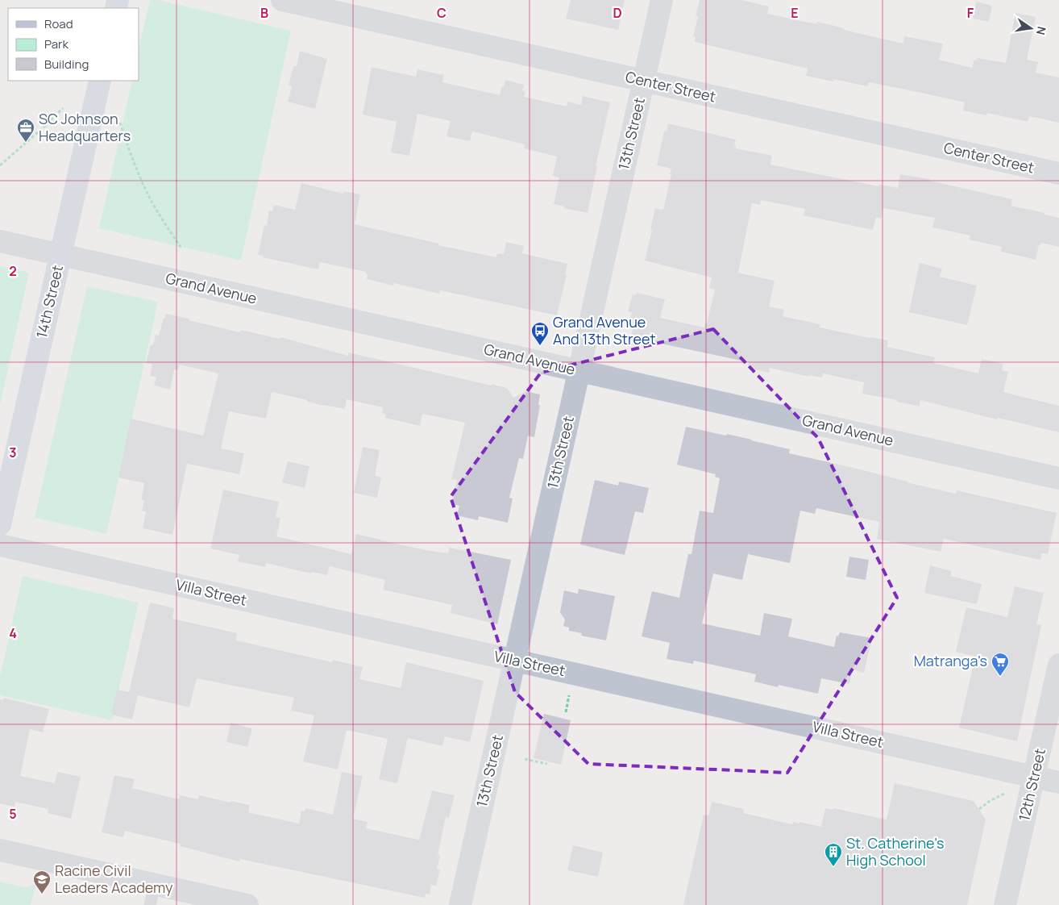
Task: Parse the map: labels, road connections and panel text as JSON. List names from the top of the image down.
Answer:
{
  "streets": {
    "main road": ["14th Street"],
    "street": [
      "Center Street",
      "13th Street",
      "Grand Avenue",
      "Villa Street",
      "12th Street"
    ]
  },
  "crossings": [
    ["Center Street", "13th Street"],
    ["13th Street", "Grand Avenue"],
    ["13th Street", "Villa Street"],
    ["Grand Avenue", "14th Street"],
    ["Villa Street", "12th Street"]
  ],
  "places": {
    "office": ["SC Johnson Headquarters"],
    "bus stop": ["Grand Avenue And 13th Street"],
    "supermarket": ["Matranga's"],
    "building": ["St. Catherine's High School"],
    "school or university": ["Racine Civil Leaders Academy"]
  },
  "legend": ["Road", "Park", "Building"],
  "north": "right",
  "grid": {
    "columns": [
      "B",
      "C",
      "D",
      "E",
      "F"
    ],
    "rows": [
      "2",
      "3",
      "4",
      "5"
    ]
  }
}
